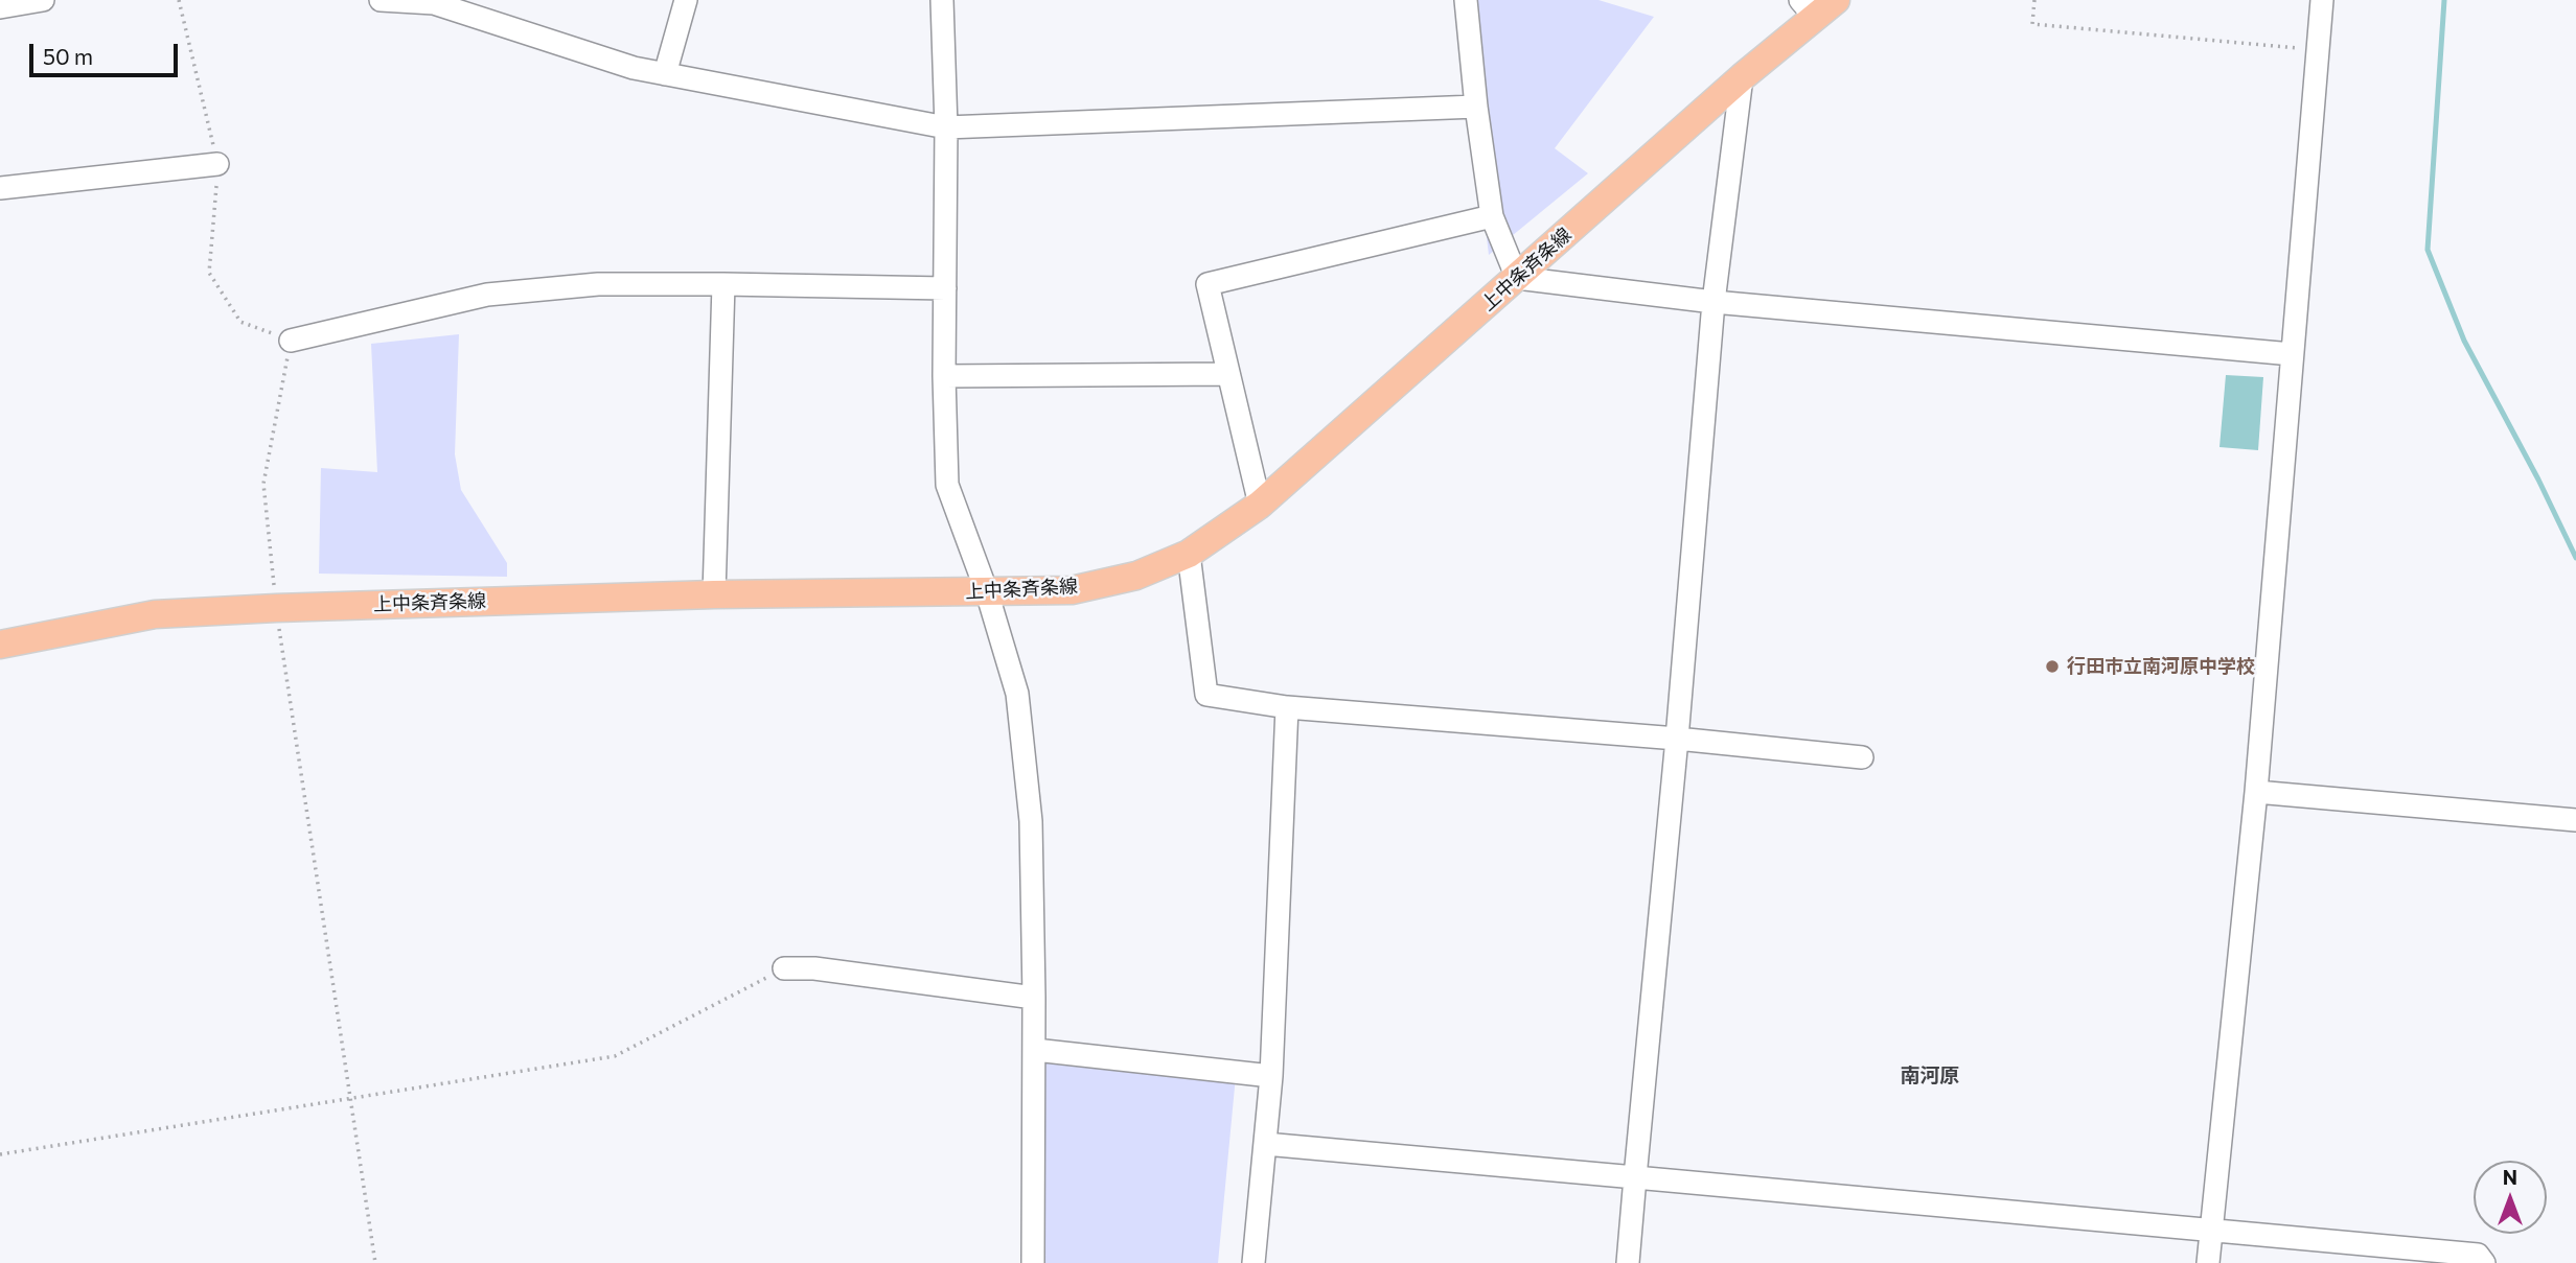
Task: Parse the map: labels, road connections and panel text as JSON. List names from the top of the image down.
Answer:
{
  "streets": {
    "main road": ["上中条斉条線"]
  },
  "districts": ["南河原"],
  "places": ["行田市立南河原中学校"],
  "scale_bar": "50 m",
  "north": "top"
}
